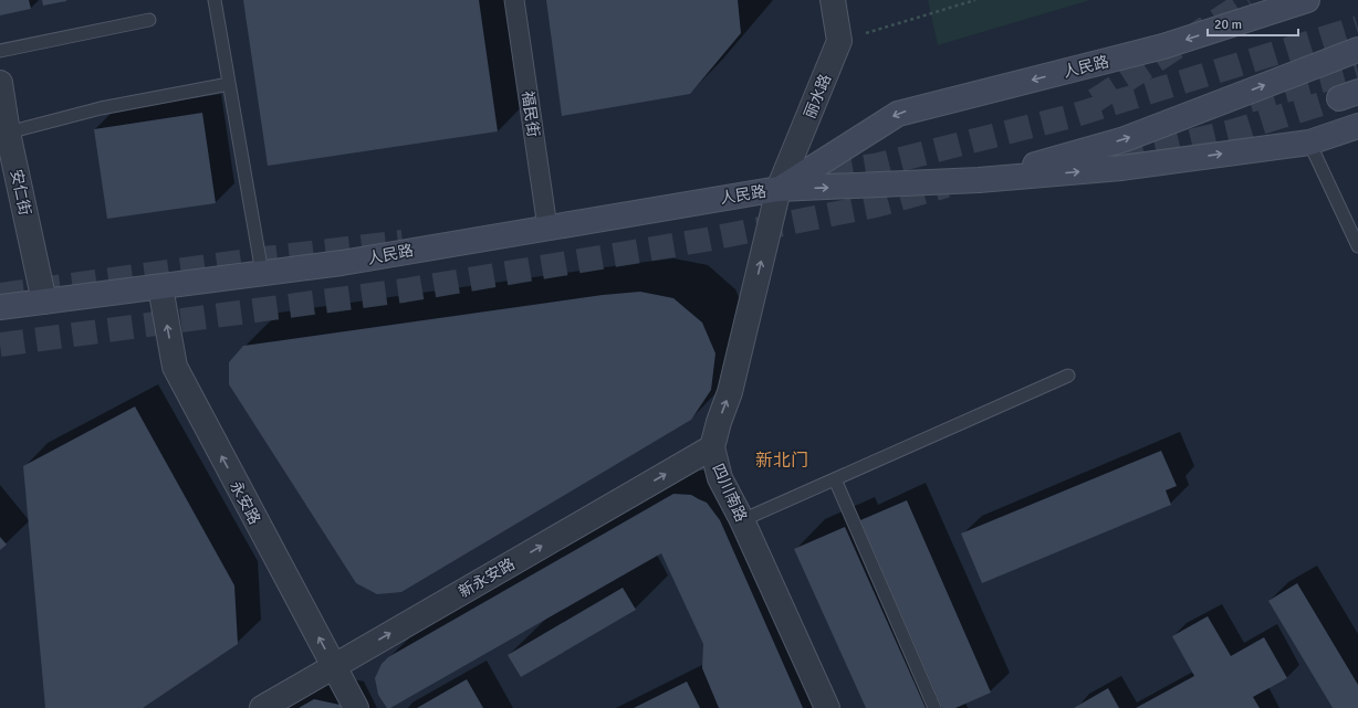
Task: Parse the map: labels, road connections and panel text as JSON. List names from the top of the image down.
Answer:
{
  "streets": {
    "main road": ["人民路"],
    "street": [
      "丽水路",
      "福民街",
      "安仁街",
      "四川南路",
      "永安路",
      "新永安路"
    ]
  },
  "crossings": [
    ["人民路", "丽水路"],
    ["人民路", "福民街"],
    ["人民路", "安仁街"],
    ["人民路", "四川南路"],
    ["人民路", "永安路"],
    ["丽水路", "四川南路"],
    ["四川南路", "新永安路"],
    ["永安路", "新永安路"]
  ],
  "one_way": ["四川南路", "永安路", "新永安路"],
  "districts": ["新北门"],
  "scale_bar": "20 m"
}
